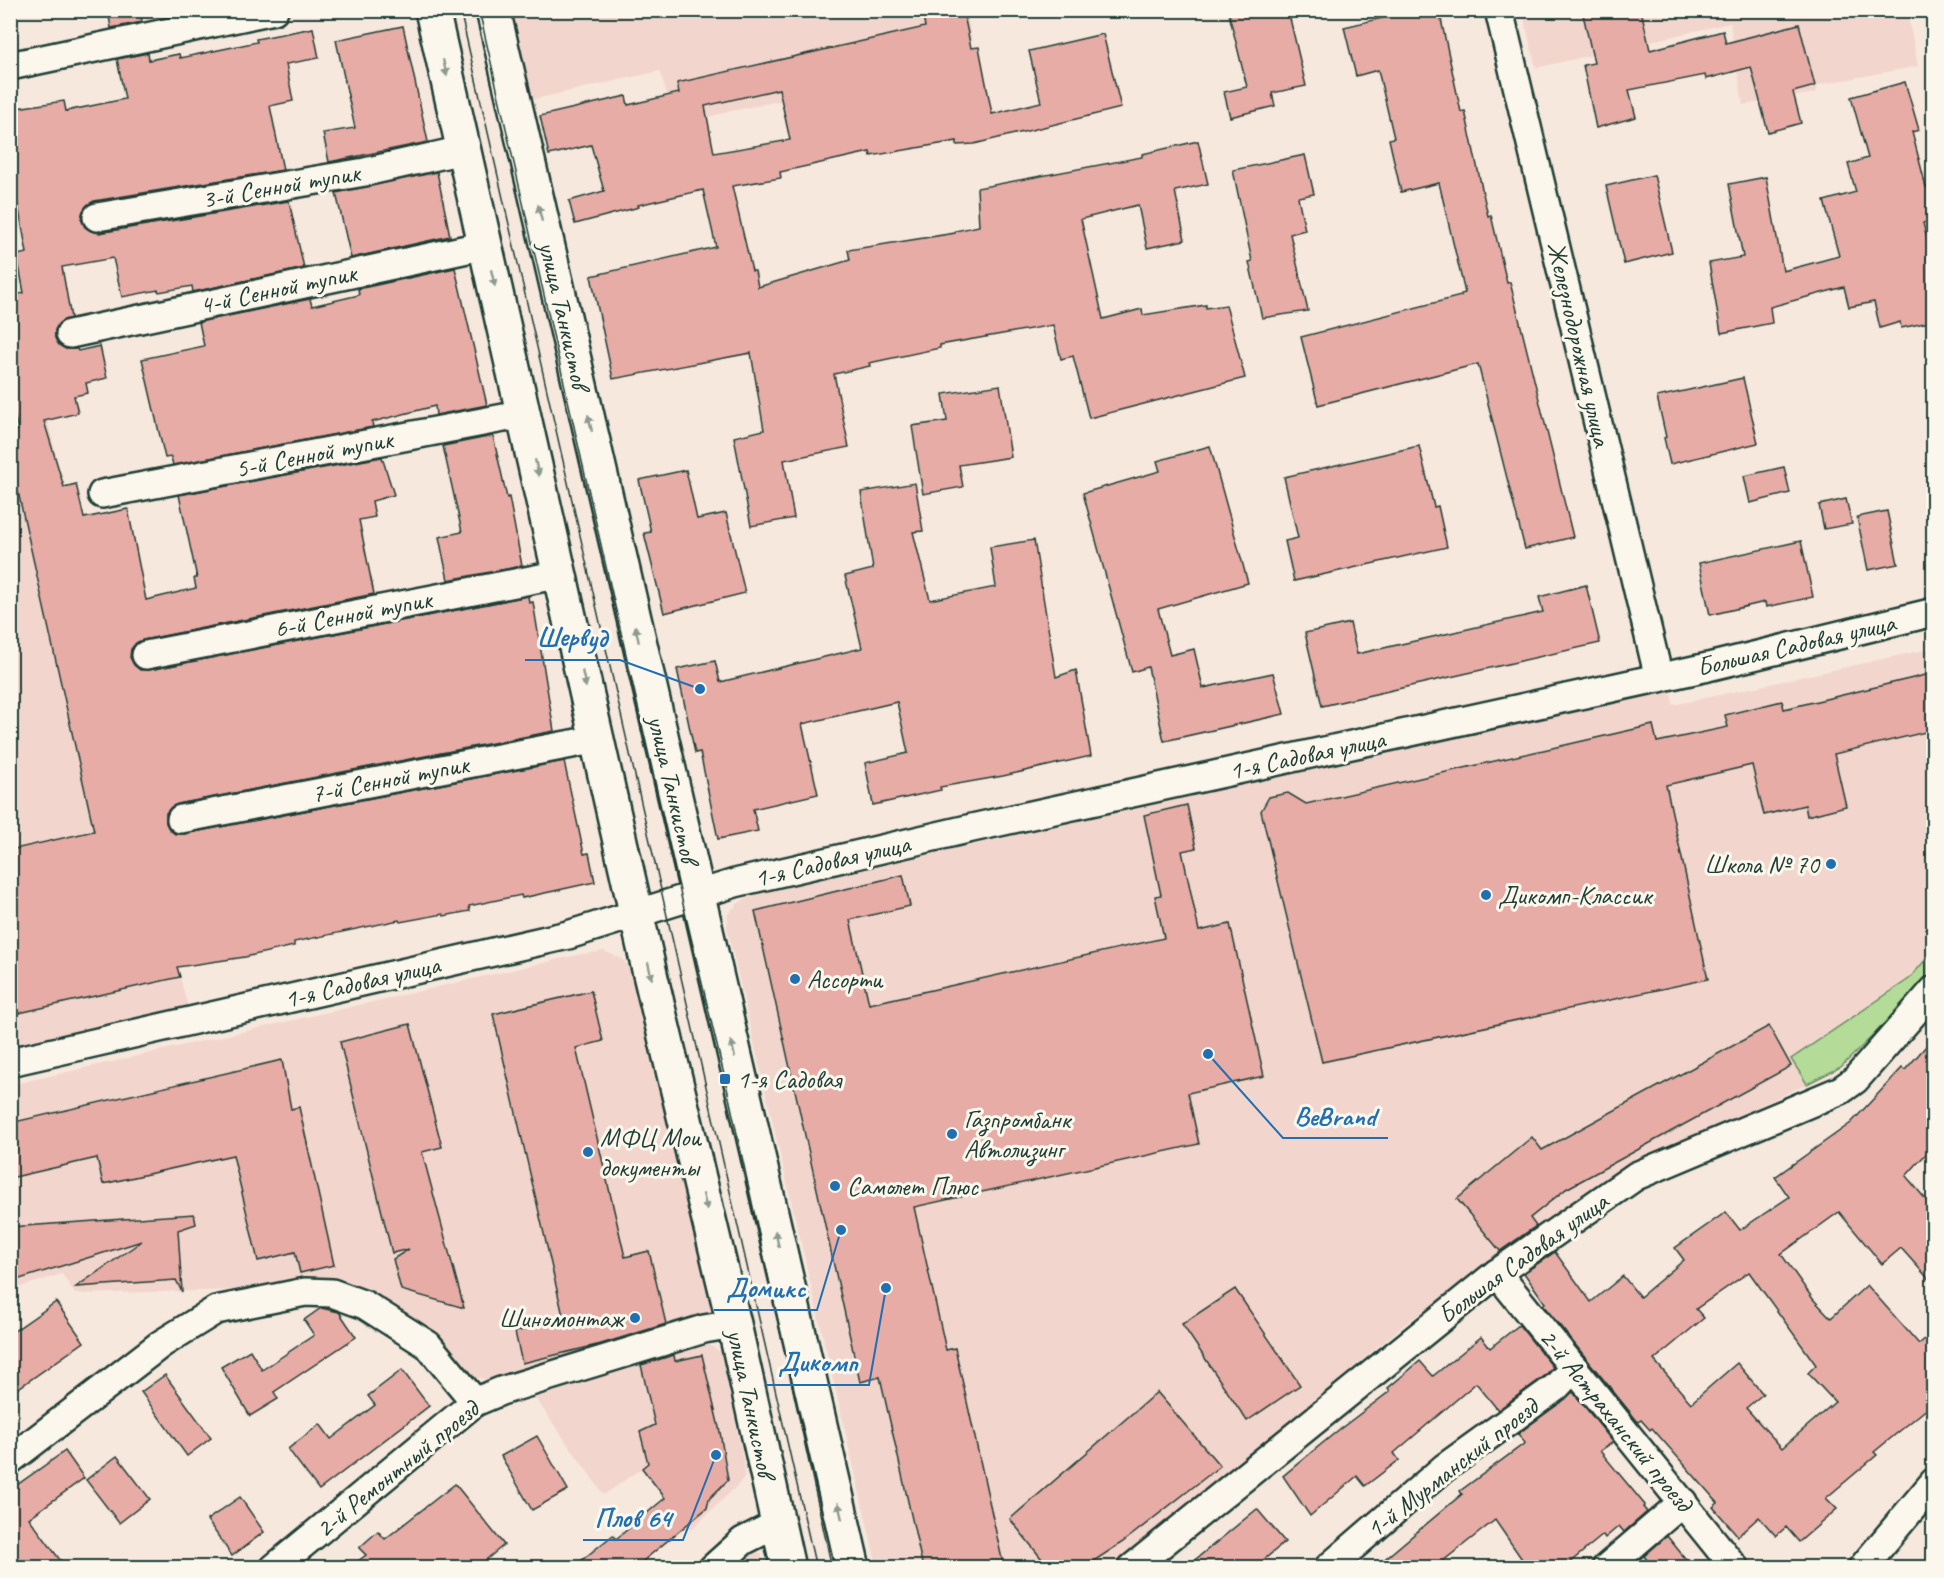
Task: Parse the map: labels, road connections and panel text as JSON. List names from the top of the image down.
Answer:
{
  "streets": {
    "main road": ["улица Танкистов"],
    "street": [
      "3-й Сенной тупик",
      "4-й Сенной тупик",
      "Железнодорожная улица",
      "5-й Сенной тупик",
      "6-й Сенной тупик",
      "Большая Садовая улица",
      "1-я Садовая улица",
      "7-й Сенной тупик",
      "2-й Астраханский проезд",
      "1-й Мурманский проезд",
      "2-й Ремонтный проезд"
    ]
  },
  "crossings": [
    ["3-й Сенной тупик", "улица Танкистов"],
    ["4-й Сенной тупик", "улица Танкистов"],
    ["улица Танкистов", "5-й Сенной тупик"],
    ["улица Танкистов", "6-й Сенной тупик"],
    ["улица Танкистов", "1-я Садовая улица"],
    ["улица Танкистов", "7-й Сенной тупик"],
    ["улица Танкистов", "2-й Ремонтный проезд"],
    ["Железнодорожная улица", "Большая Садовая улица"],
    ["Железнодорожная улица", "1-я Садовая улица"],
    ["Большая Садовая улица", "1-я Садовая улица"],
    ["Большая Садовая улица", "2-й Астраханский проезд"],
    ["2-й Астраханский проезд", "1-й Мурманский проезд"]
  ],
  "places": {
    "other": [
      "Шервуд",
      "Школа № 70",
      "Дикомп-Классик",
      "Ассорти",
      "BeBrand",
      "Газпромбанк Автолизинг",
      "МФЦ Мои документы",
      "Самолет Плюс",
      "Домикс",
      "Дикомп",
      "Шиномонтаж",
      "Плов 64"
    ],
    "transit": ["1-я Садовая"]
  }
}
